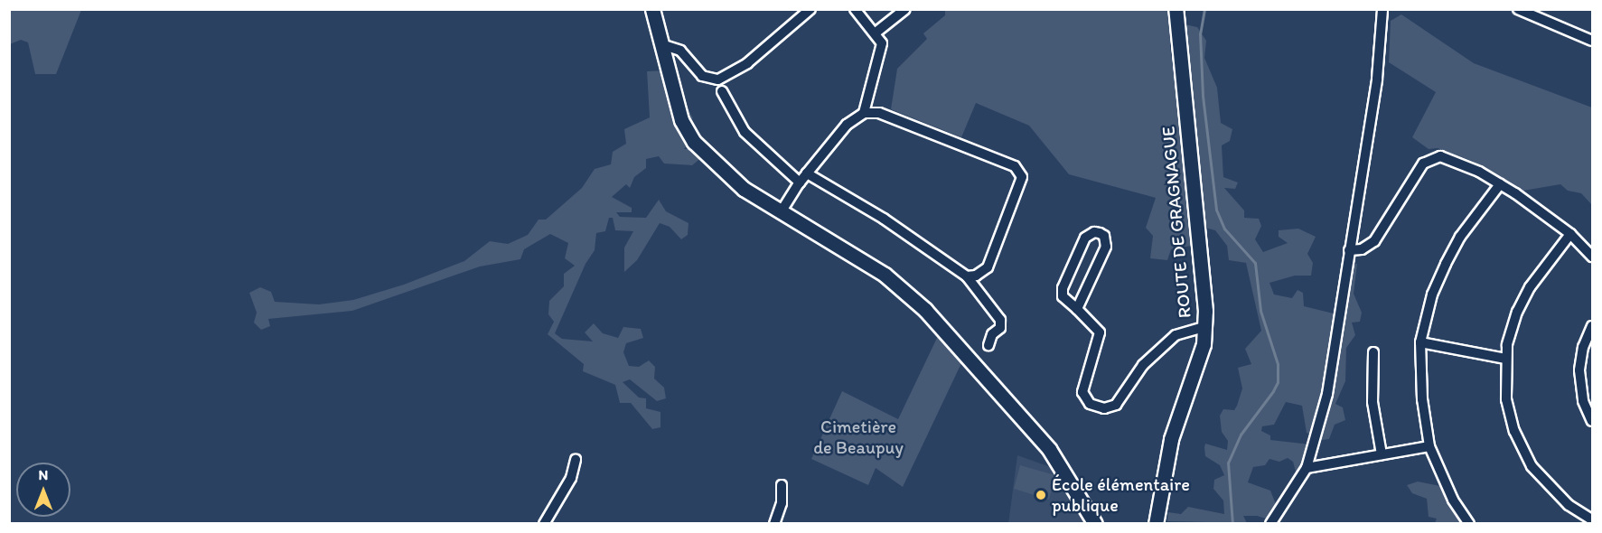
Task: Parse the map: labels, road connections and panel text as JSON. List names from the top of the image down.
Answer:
{
  "streets": {
    "street": ["ROUTE DE GRAGNAGUE"]
  },
  "parks": ["Cimetière de Beaupuy"],
  "places": ["École élémentaire publique"],
  "north": "top"
}
